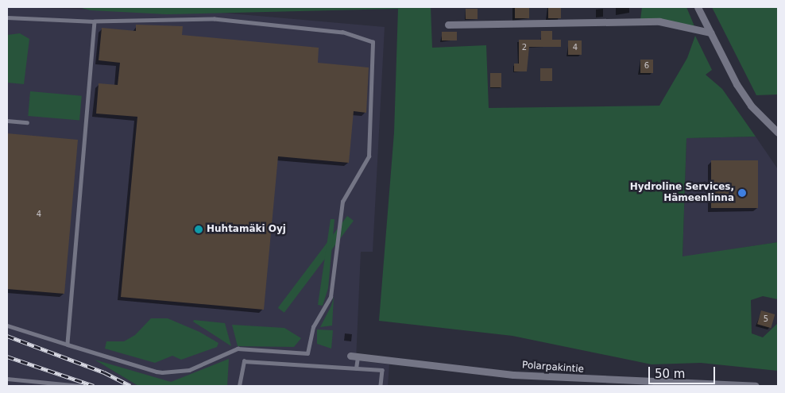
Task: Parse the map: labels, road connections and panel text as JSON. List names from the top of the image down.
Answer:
{
  "streets": {
    "street": ["Polarpakintie"]
  },
  "places": ["Hydroline Services, Hämeenlinna", "Huhtamäki Oyj"],
  "house_numbers": [
    "2",
    "4",
    "6",
    "4",
    "5"
  ],
  "scale_bar": "50 m"
}
